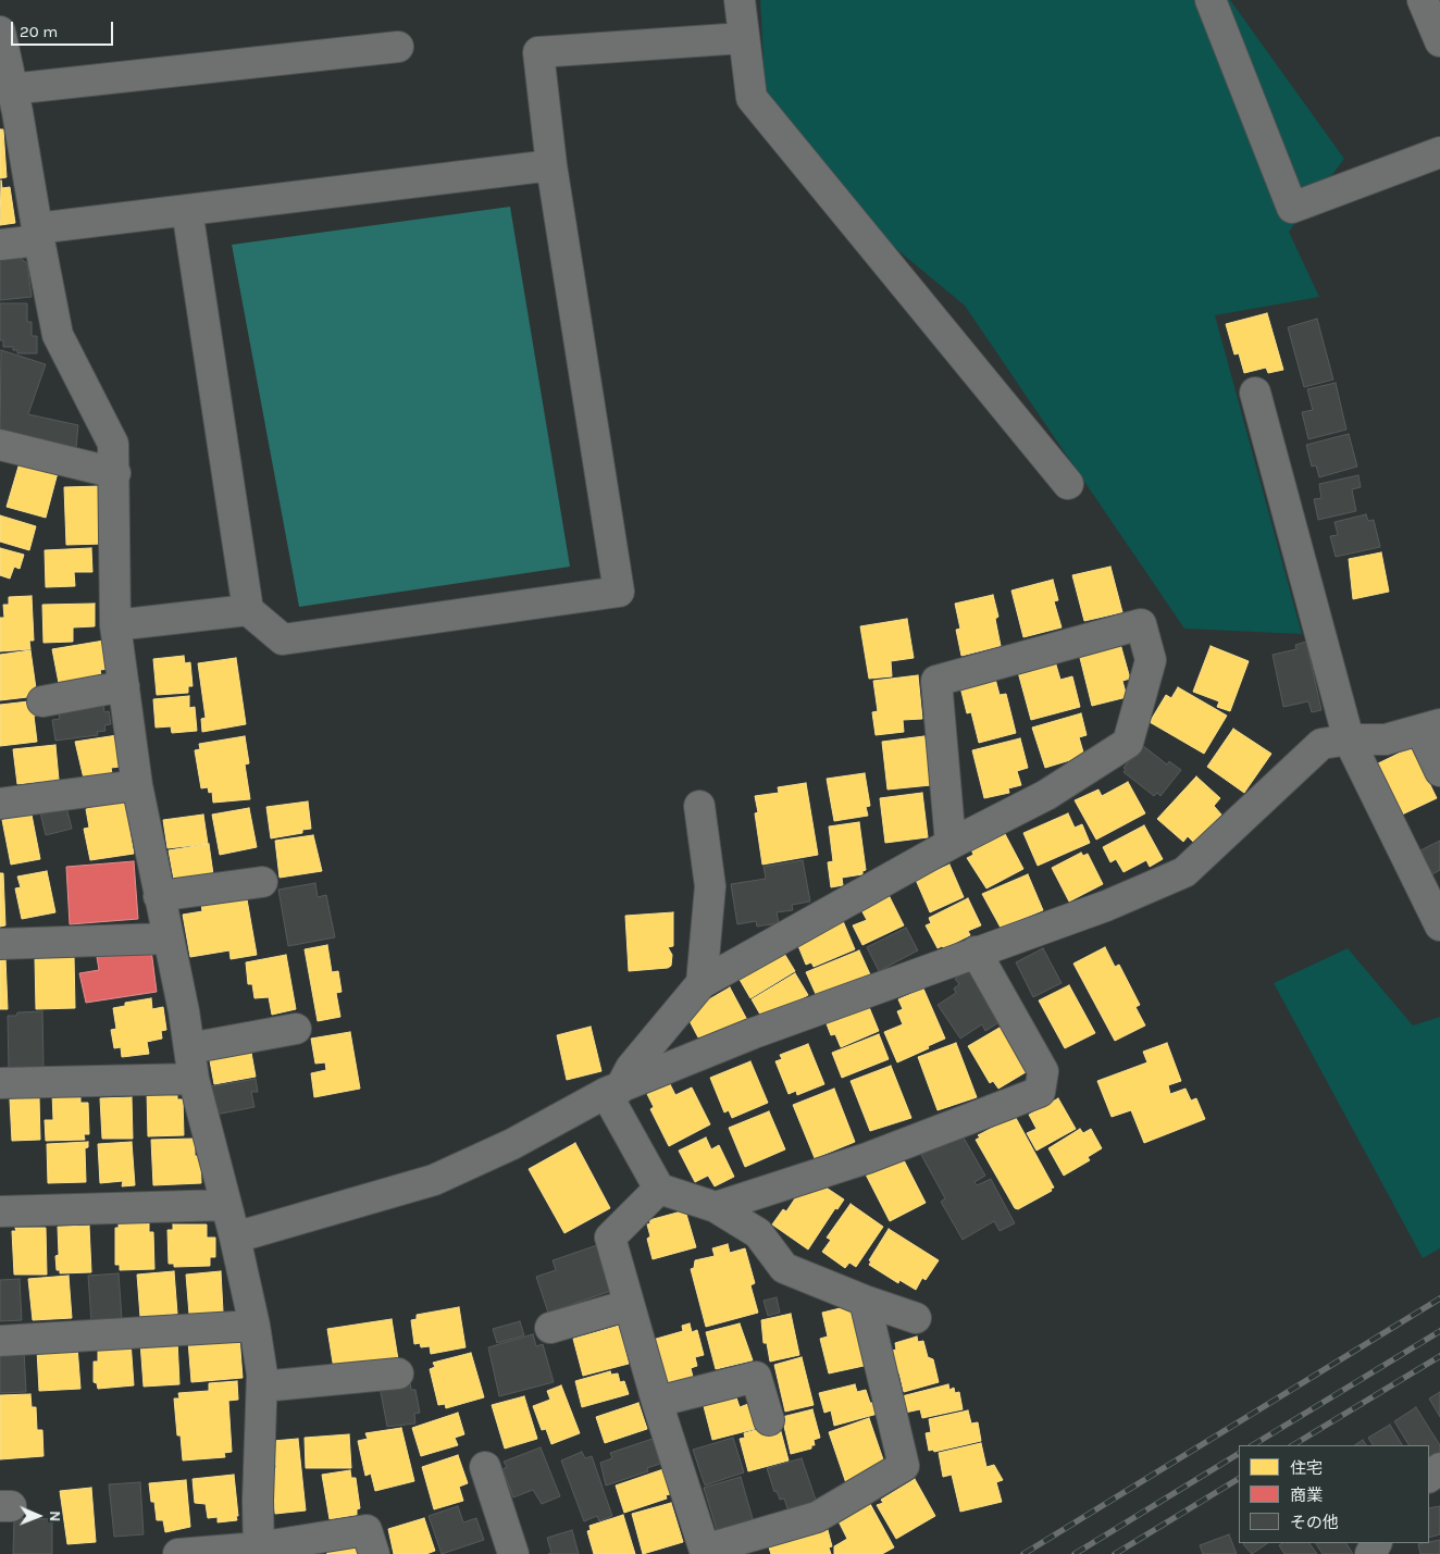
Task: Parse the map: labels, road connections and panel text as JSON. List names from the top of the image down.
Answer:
{
  "legend": ["住宅", "商業", "その他"],
  "scale_bar": "20 m",
  "north": "right"
}
